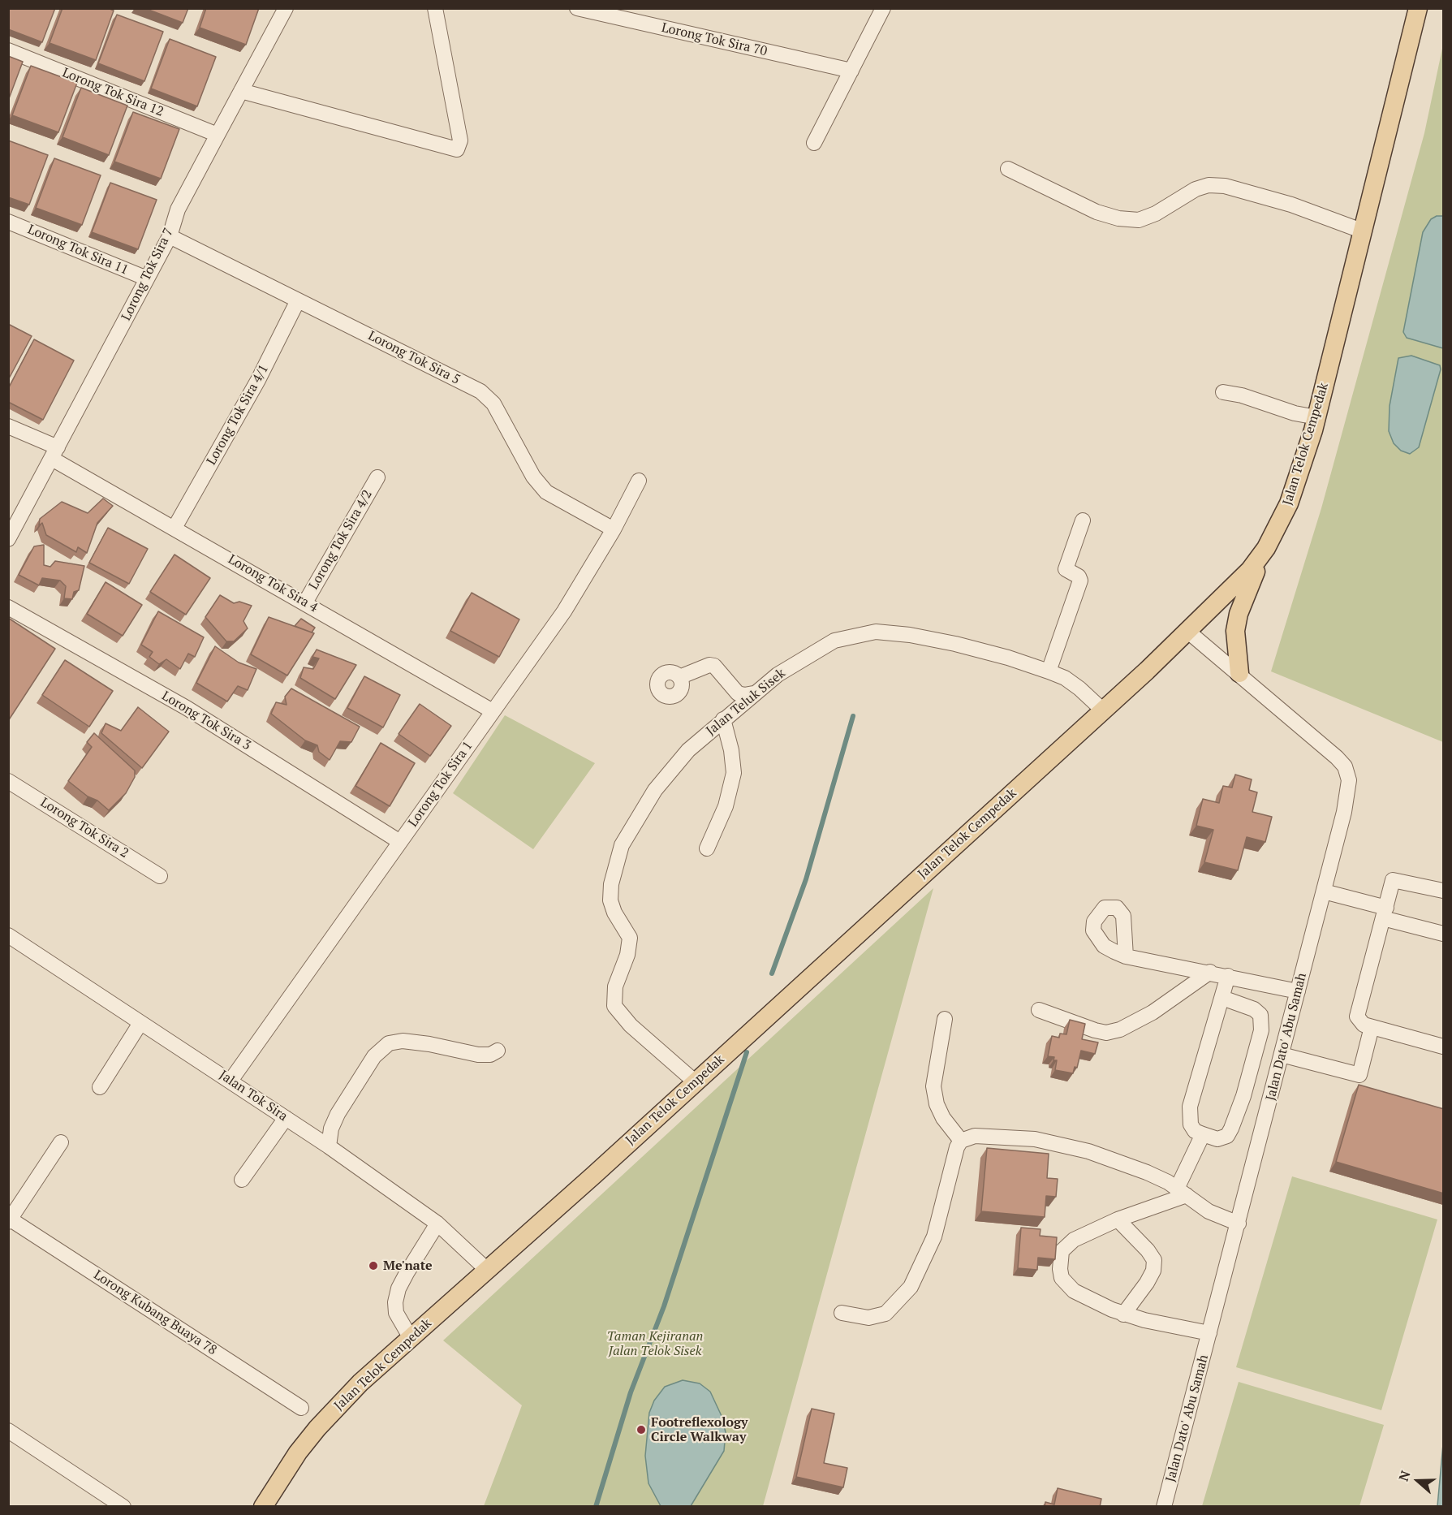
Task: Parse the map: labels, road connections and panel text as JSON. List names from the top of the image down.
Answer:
{
  "streets": {
    "main road": ["Jalan Telok Cempedak"],
    "street": [
      "Lorong Tok Sira 70",
      "Lorong Tok Sira 12",
      "Lorong Tok Sira 11",
      "Lorong Tok Sira 7",
      "Lorong Tok Sira 5",
      "Lorong Tok Sira 4/1",
      "Lorong Tok Sira 4/2",
      "Lorong Tok Sira 4",
      "Jalan Teluk Sisek",
      "Lorong Tok Sira 3",
      "Lorong Tok Sira 1",
      "Lorong Tok Sira 2",
      "Jalan Dato' Abu Samah",
      "Jalan Tok Sira",
      "Lorong Kubang Buaya 78"
    ]
  },
  "crossings": [
    ["Lorong Tok Sira 12", "Lorong Tok Sira 7"],
    ["Lorong Tok Sira 11", "Lorong Tok Sira 7"],
    ["Lorong Tok Sira 7", "Lorong Tok Sira 5"],
    ["Lorong Tok Sira 7", "Lorong Tok Sira 4"],
    ["Lorong Tok Sira 5", "Lorong Tok Sira 4/1"],
    ["Lorong Tok Sira 5", "Lorong Tok Sira 1"],
    ["Lorong Tok Sira 4/1", "Lorong Tok Sira 4"],
    ["Jalan Telok Cempedak", "Jalan Teluk Sisek"],
    ["Jalan Telok Cempedak", "Jalan Dato' Abu Samah"],
    ["Jalan Telok Cempedak", "Jalan Tok Sira"],
    ["Lorong Tok Sira 4/2", "Lorong Tok Sira 4"],
    ["Lorong Tok Sira 4", "Lorong Tok Sira 1"],
    ["Lorong Tok Sira 3", "Lorong Tok Sira 1"],
    ["Lorong Tok Sira 1", "Jalan Tok Sira"]
  ],
  "parks": ["Taman Kejiranan Jalan Telok Sisek"],
  "places": ["Me'nate", "Footreflexology Circle Walkway"],
  "north": "left"
}
